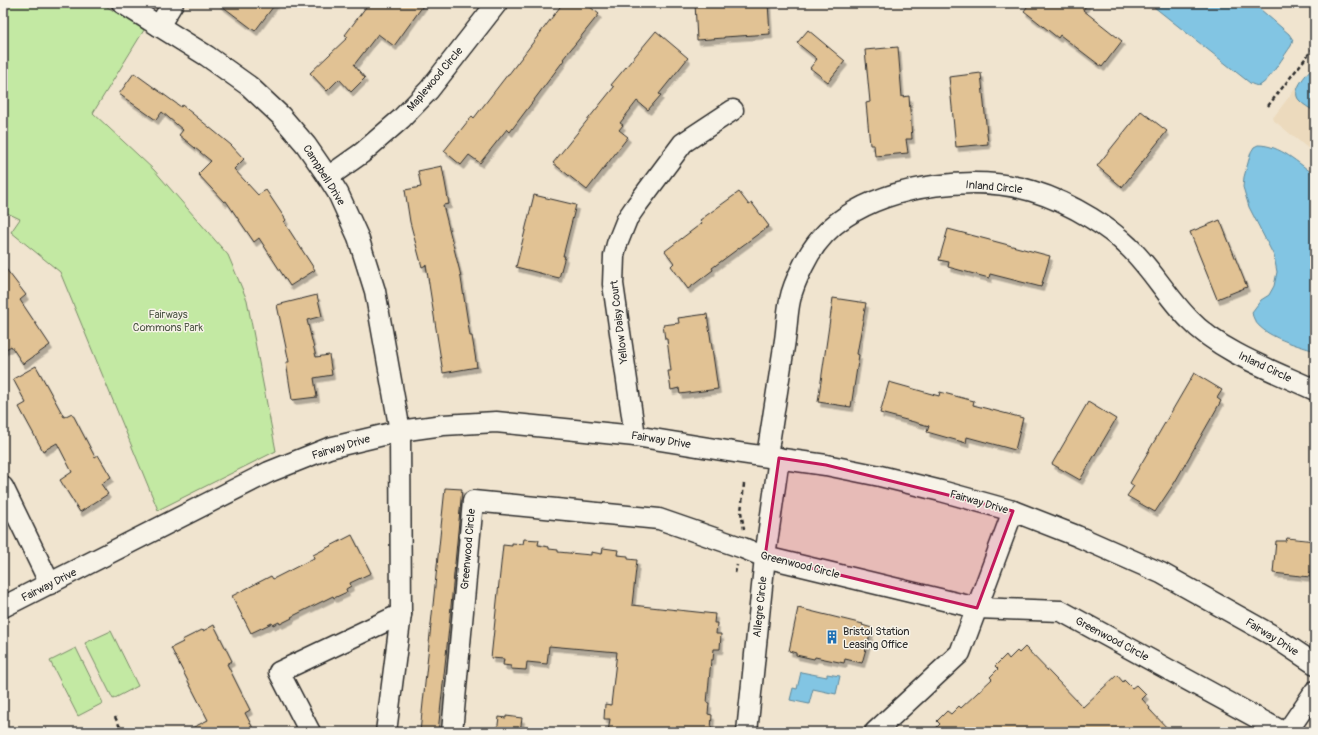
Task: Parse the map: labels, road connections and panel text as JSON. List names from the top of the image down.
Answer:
{
  "streets": {
    "street": [
      "Maplewood Circle",
      "Campbell Drive",
      "Inland Circle",
      "Yellow Daisy Court",
      "Fairway Drive",
      "Greenwood Circle",
      "Allegre Circle"
    ]
  },
  "crossings": [
    ["Maplewood Circle", "Campbell Drive"],
    ["Campbell Drive", "Fairway Drive"],
    ["Inland Circle", "Fairway Drive"],
    ["Inland Circle", "Allegre Circle"],
    ["Yellow Daisy Court", "Fairway Drive"],
    ["Fairway Drive", "Allegre Circle"],
    ["Greenwood Circle", "Allegre Circle"]
  ],
  "parks": ["Fairways Commons Park"],
  "places": {
    "building": ["Bristol Station Leasing Office"]
  }
}
